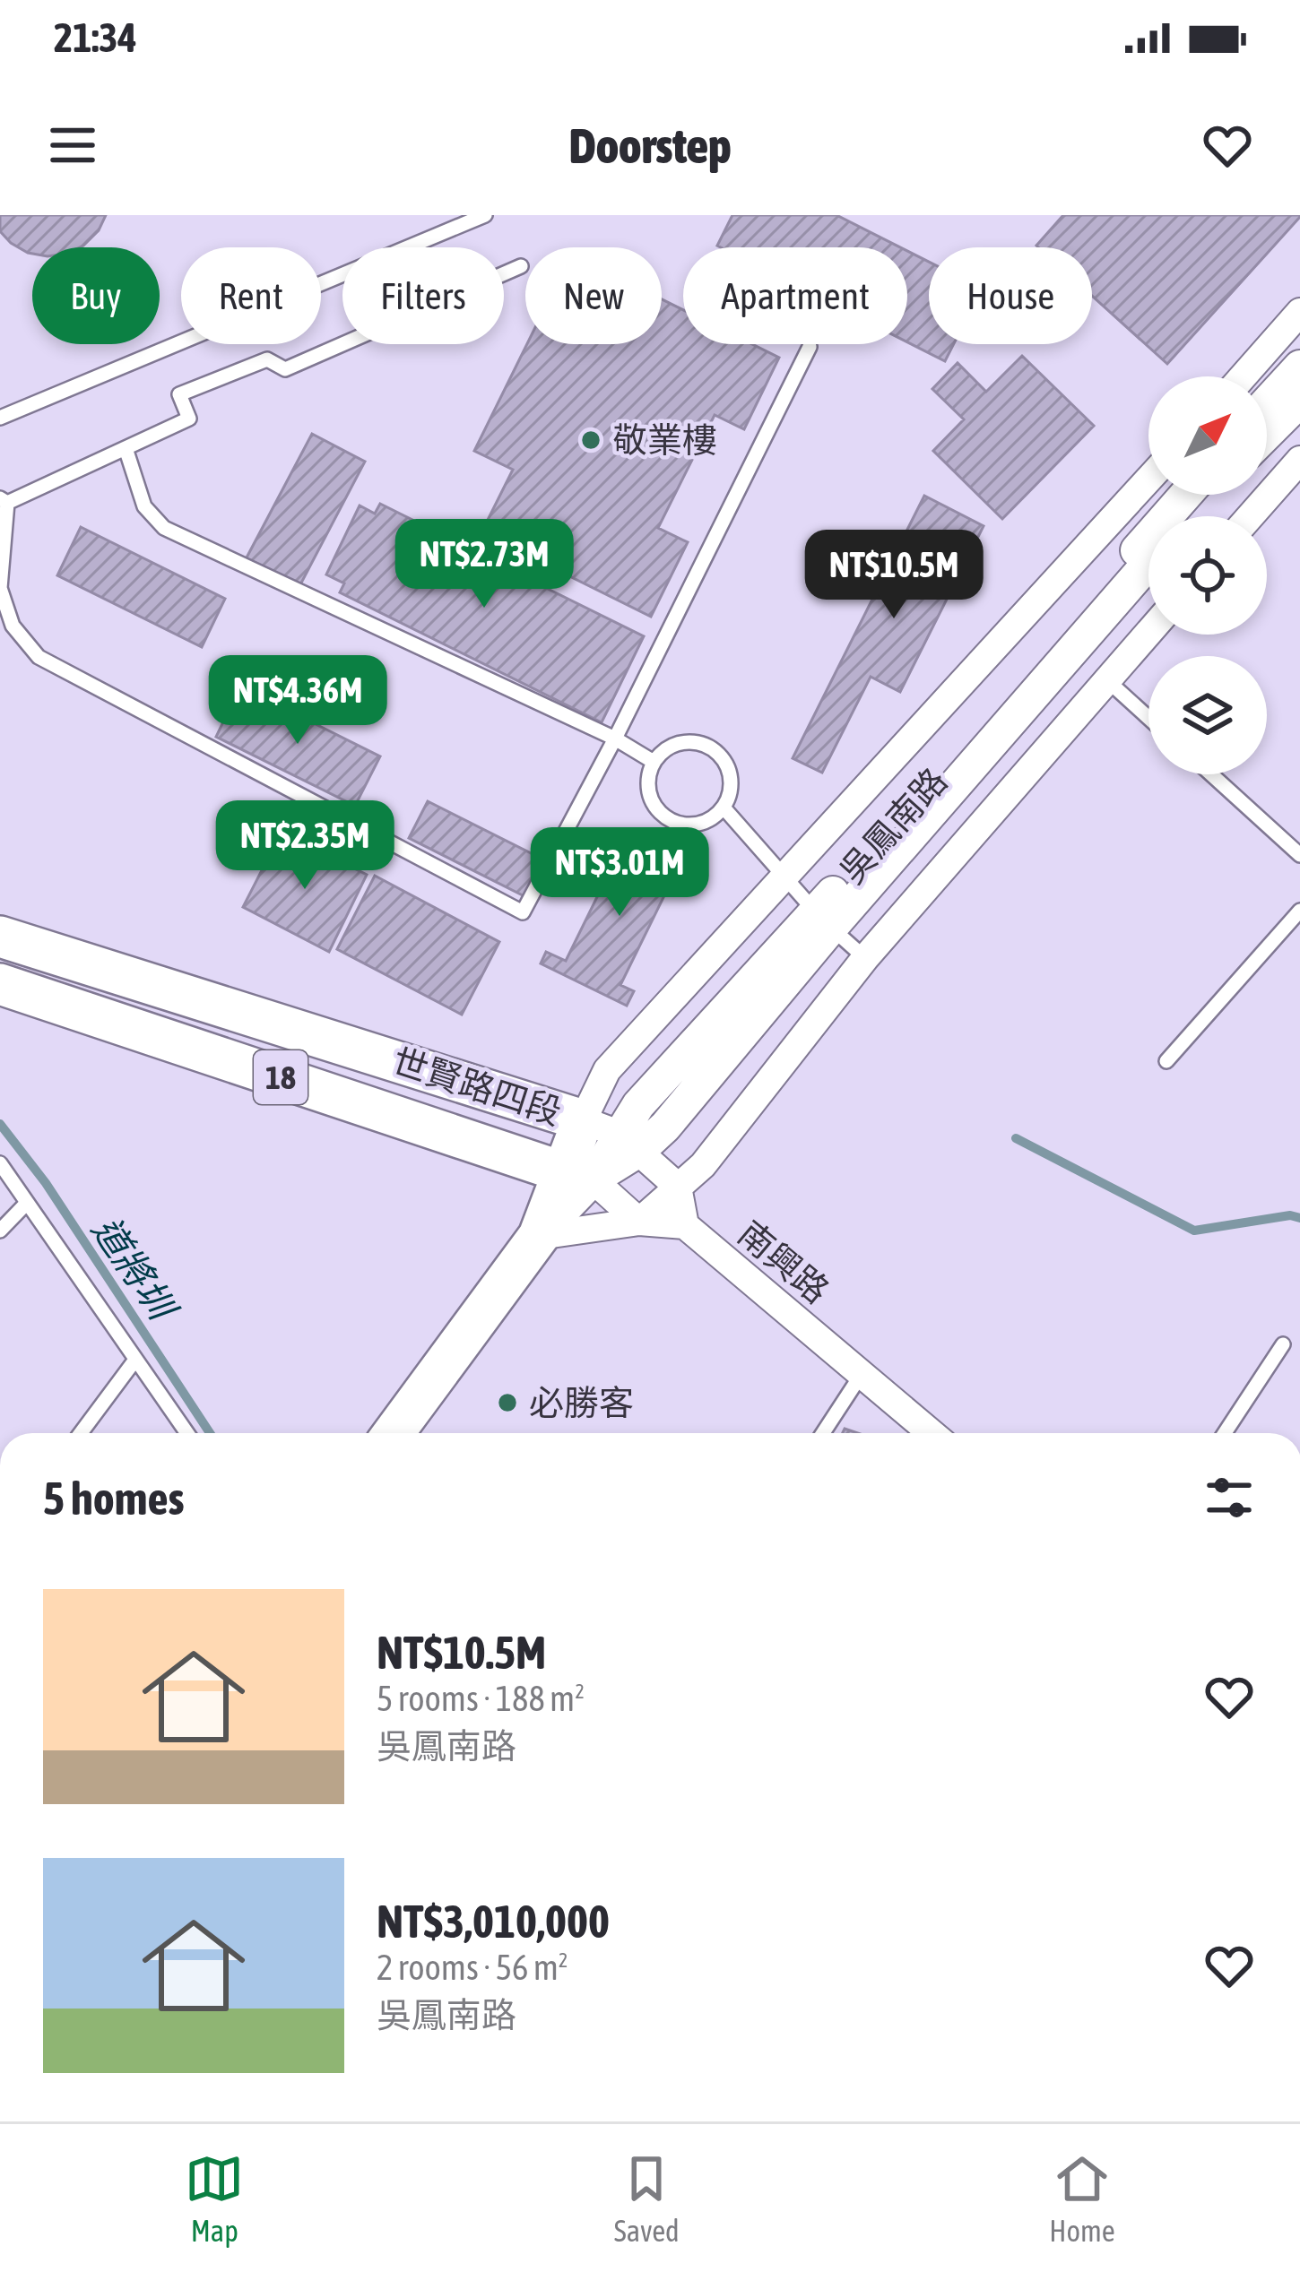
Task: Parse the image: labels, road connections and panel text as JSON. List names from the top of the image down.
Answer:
{
  "streets": {
    "main road": ["18", "世賢路四段"],
    "street": ["吳鳳南路", "南興路"]
  },
  "crossings": [
    ["吳鳳南路", "世賢路四段"],
    ["吳鳳南路", "南興路"]
  ],
  "water": ["道將圳"],
  "places": ["敬業樓", "必勝客"],
  "north": "top right",
  "page": {
    "status": "21:34",
    "header": "Doorstep",
    "chip": [
      "Buy",
      "Rent",
      "Filters",
      "New",
      "Apartment",
      "House"
    ],
    "price": [
      "NT$2.73M",
      "NT$10.5M",
      "NT$4.36M",
      "NT$2.35M",
      "NT$3.01M"
    ],
    "heading": "5 homes",
    "list": [
      {
        "name": "NT$10.5M",
        "note": "5 rooms · 188 m² · 吳鳳南路"
      },
      {
        "name": "NT$3,010,000",
        "note": "2 rooms · 56 m² · 吳鳳南路"
      }
    ],
    "tabs": ["Map", "Saved", "Home"]
  }
}
